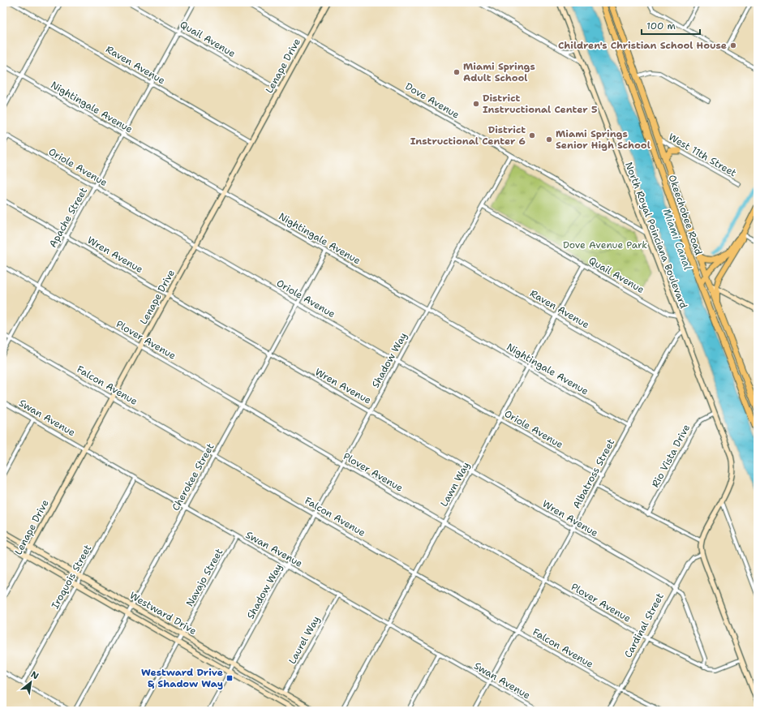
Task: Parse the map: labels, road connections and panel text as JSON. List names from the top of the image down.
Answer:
{
  "streets": {
    "highway": ["Okeechobee Road"],
    "street": [
      "Quail Avenue",
      "Raven Avenue",
      "Lenape Drive",
      "Dove Avenue",
      "Nightingale Avenue",
      "West 11th Street",
      "Oriole Avenue",
      "Apache Street",
      "North Royal Poinciana Boulevard",
      "Wren Avenue",
      "Plover Avenue",
      "Shadow Way",
      "Falcon Avenue",
      "Swan Avenue",
      "Rio Vista Drive",
      "Albatross Street",
      "Cherokee Street",
      "Lawn Way",
      "Iroquois Street",
      "Navajo Street",
      "Westward Drive",
      "Cardinal Street",
      "Laurel Way"
    ]
  },
  "crossings": [
    ["Quail Avenue", "Lenape Drive"],
    ["Quail Avenue", "Apache Street"],
    ["Quail Avenue", "North Royal Poinciana Boulevard"],
    ["Quail Avenue", "Shadow Way"],
    ["Quail Avenue", "Lawn Way"],
    ["Raven Avenue", "Lenape Drive"],
    ["Raven Avenue", "Apache Street"],
    ["Raven Avenue", "Shadow Way"],
    ["Raven Avenue", "Albatross Street"],
    ["Raven Avenue", "Lawn Way"],
    ["Lenape Drive", "Dove Avenue"],
    ["Lenape Drive", "Nightingale Avenue"],
    ["Lenape Drive", "Oriole Avenue"],
    ["Lenape Drive", "Wren Avenue"],
    ["Lenape Drive", "Plover Avenue"],
    ["Lenape Drive", "Falcon Avenue"],
    ["Lenape Drive", "Swan Avenue"],
    ["Lenape Drive", "Westward Drive"],
    ["Dove Avenue", "North Royal Poinciana Boulevard"],
    ["Dove Avenue", "Shadow Way"],
    ["Nightingale Avenue", "Apache Street"],
    ["Nightingale Avenue", "Shadow Way"],
    ["Nightingale Avenue", "Albatross Street"],
    ["Nightingale Avenue", "Cherokee Street"],
    ["Nightingale Avenue", "Lawn Way"],
    ["West 11th Street", "Okeechobee Road"],
    ["Oriole Avenue", "Apache Street"],
    ["Oriole Avenue", "Shadow Way"],
    ["Oriole Avenue", "Albatross Street"],
    ["Oriole Avenue", "Cherokee Street"],
    ["Oriole Avenue", "Lawn Way"],
    ["Apache Street", "Wren Avenue"],
    ["Apache Street", "Plover Avenue"],
    ["Apache Street", "Falcon Avenue"],
    ["North Royal Poinciana Boulevard", "Rio Vista Drive"],
    ["North Royal Poinciana Boulevard", "Albatross Street"],
    ["Wren Avenue", "Plover Avenue"],
    ["Wren Avenue", "Shadow Way"],
    ["Wren Avenue", "Albatross Street"],
    ["Wren Avenue", "Cherokee Street"],
    ["Wren Avenue", "Lawn Way"],
    ["Wren Avenue", "Cardinal Street"],
    ["Plover Avenue", "Shadow Way"],
    ["Plover Avenue", "Albatross Street"],
    ["Plover Avenue", "Cherokee Street"],
    ["Plover Avenue", "Lawn Way"],
    ["Plover Avenue", "Cardinal Street"],
    ["Shadow Way", "Falcon Avenue"],
    ["Shadow Way", "Swan Avenue"],
    ["Shadow Way", "Westward Drive"],
    ["Falcon Avenue", "Albatross Street"],
    ["Falcon Avenue", "Cherokee Street"],
    ["Falcon Avenue", "Lawn Way"],
    ["Falcon Avenue", "Cardinal Street"],
    ["Swan Avenue", "Albatross Street"],
    ["Swan Avenue", "Cherokee Street"],
    ["Swan Avenue", "Lawn Way"],
    ["Swan Avenue", "Iroquois Street"],
    ["Swan Avenue", "Navajo Street"],
    ["Swan Avenue", "Laurel Way"],
    ["Cherokee Street", "Westward Drive"],
    ["Iroquois Street", "Westward Drive"],
    ["Navajo Street", "Westward Drive"],
    ["Westward Drive", "Laurel Way"]
  ],
  "water": ["Miami Canal"],
  "parks": ["Dove Avenue Park"],
  "places": {
    "other": [
      "Children's Christian School House",
      "Miami Springs Adult School",
      "District Instructional Center 5",
      "District Instructional Center 6",
      "Miami Springs Senior High School"
    ],
    "transit": ["Westward Drive & Shadow Way"]
  },
  "scale_bar": "100 m",
  "north": "top right"
}
